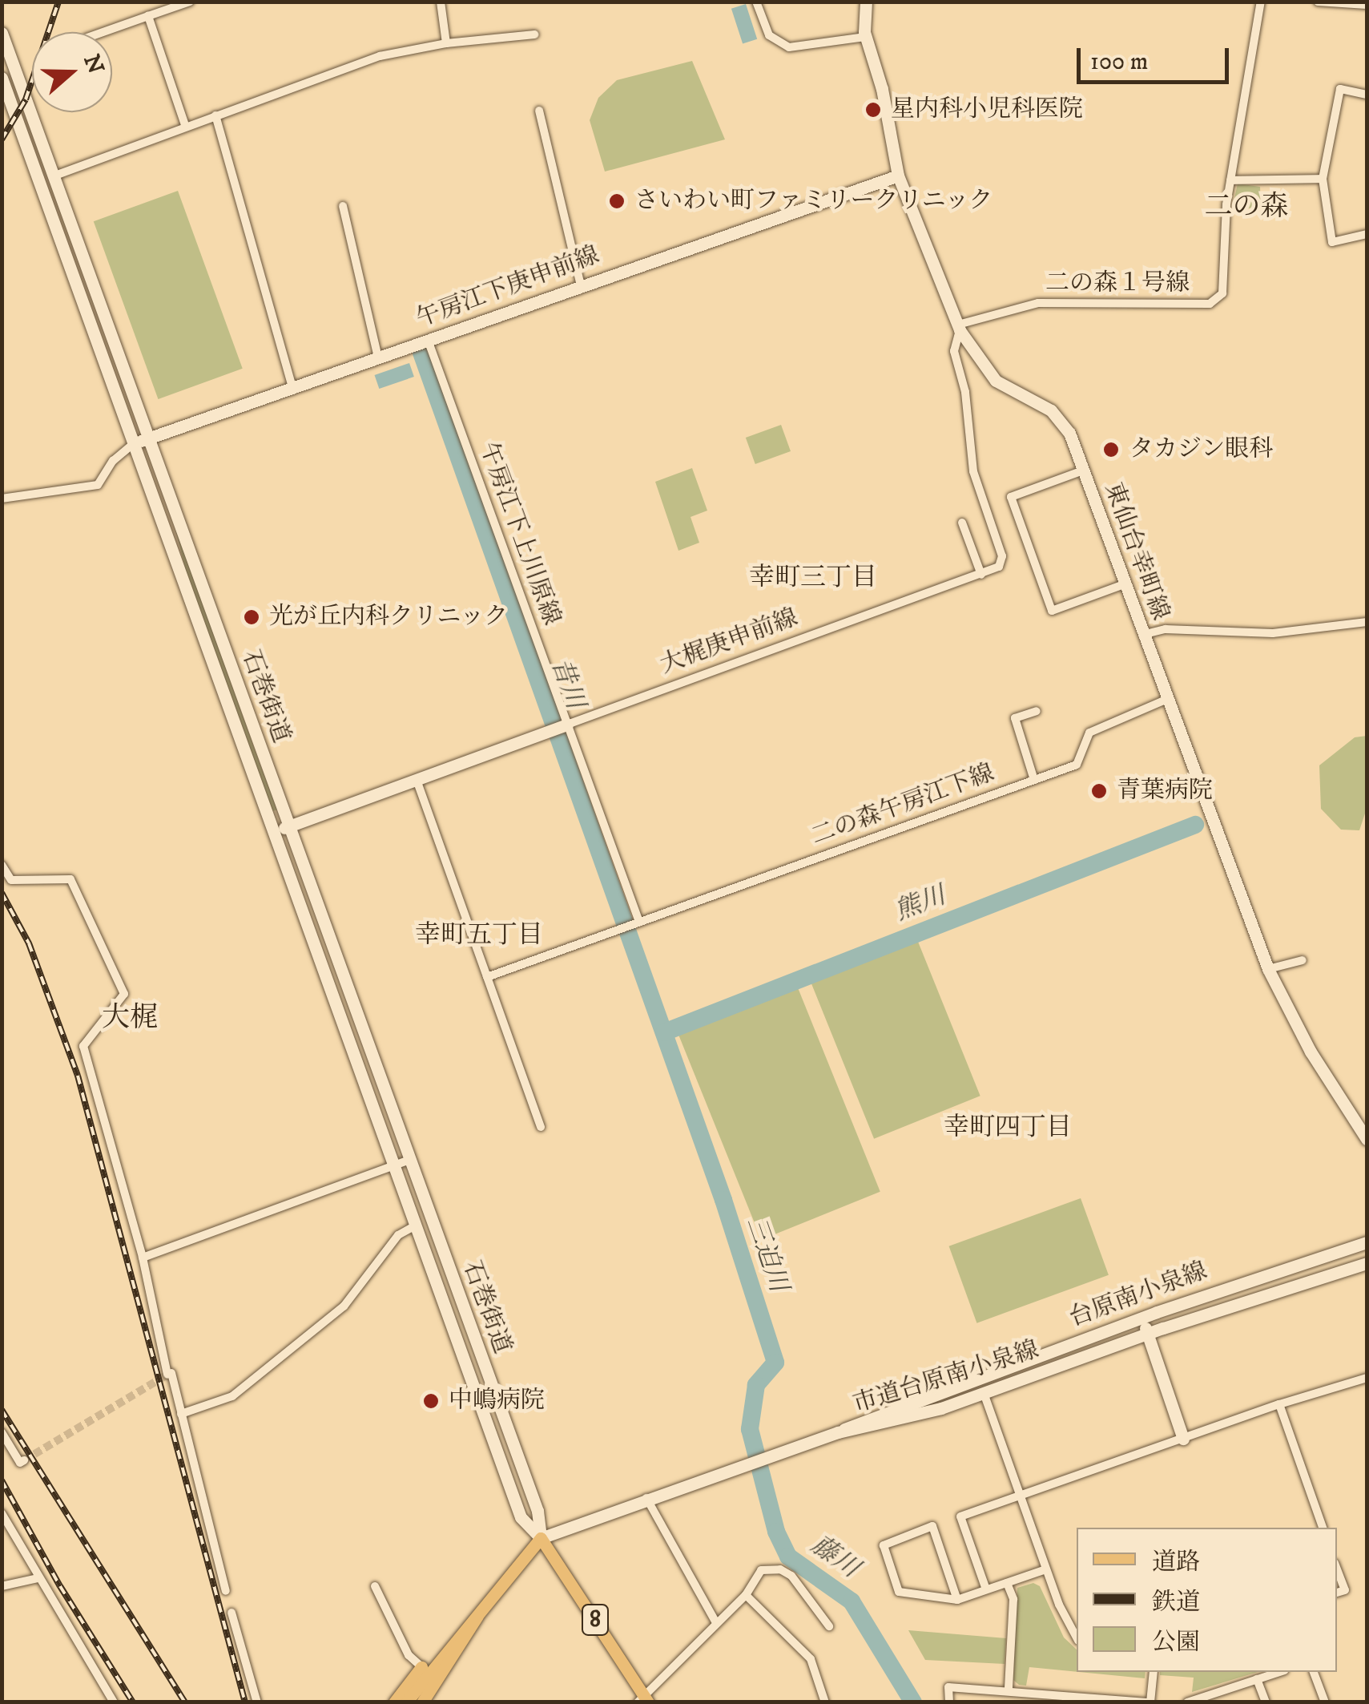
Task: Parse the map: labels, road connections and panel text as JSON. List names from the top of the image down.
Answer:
{
  "streets": {
    "main road": ["8"],
    "street": [
      "二の森１号線",
      "午房江下庚申前線",
      "午房江下上川原線",
      "東仙台幸町線",
      "大梶庚申前線",
      "石巻街道",
      "二の森午房江下線",
      "台原南小泉線",
      "市道台原南小泉線"
    ]
  },
  "crossings": [
    ["二の森１号線", "東仙台幸町線"],
    ["午房江下庚申前線", "午房江下上川原線"],
    ["午房江下庚申前線", "東仙台幸町線"],
    ["午房江下庚申前線", "石巻街道"],
    ["午房江下上川原線", "大梶庚申前線"],
    ["午房江下上川原線", "二の森午房江下線"],
    ["東仙台幸町線", "二の森午房江下線"],
    ["大梶庚申前線", "石巻街道"],
    ["石巻街道", "市道台原南小泉線"],
    ["石巻街道", "8"],
    ["台原南小泉線", "市道台原南小泉線"],
    ["市道台原南小泉線", "8"]
  ],
  "districts": [
    "二の森",
    "幸町三丁目",
    "幸町五丁目",
    "大梶",
    "幸町四丁目"
  ],
  "water": [
    "昔川",
    "熊川",
    "三迫川",
    "藤川"
  ],
  "places": [
    "星内科小児科医院",
    "さいわい町ファミリークリニック",
    "タカジン眼科",
    "光が丘内科クリニック",
    "青葉病院",
    "中嶋病院"
  ],
  "legend": ["道路", "鉄道", "公園"],
  "scale_bar": "100 m",
  "north": "right"
}
